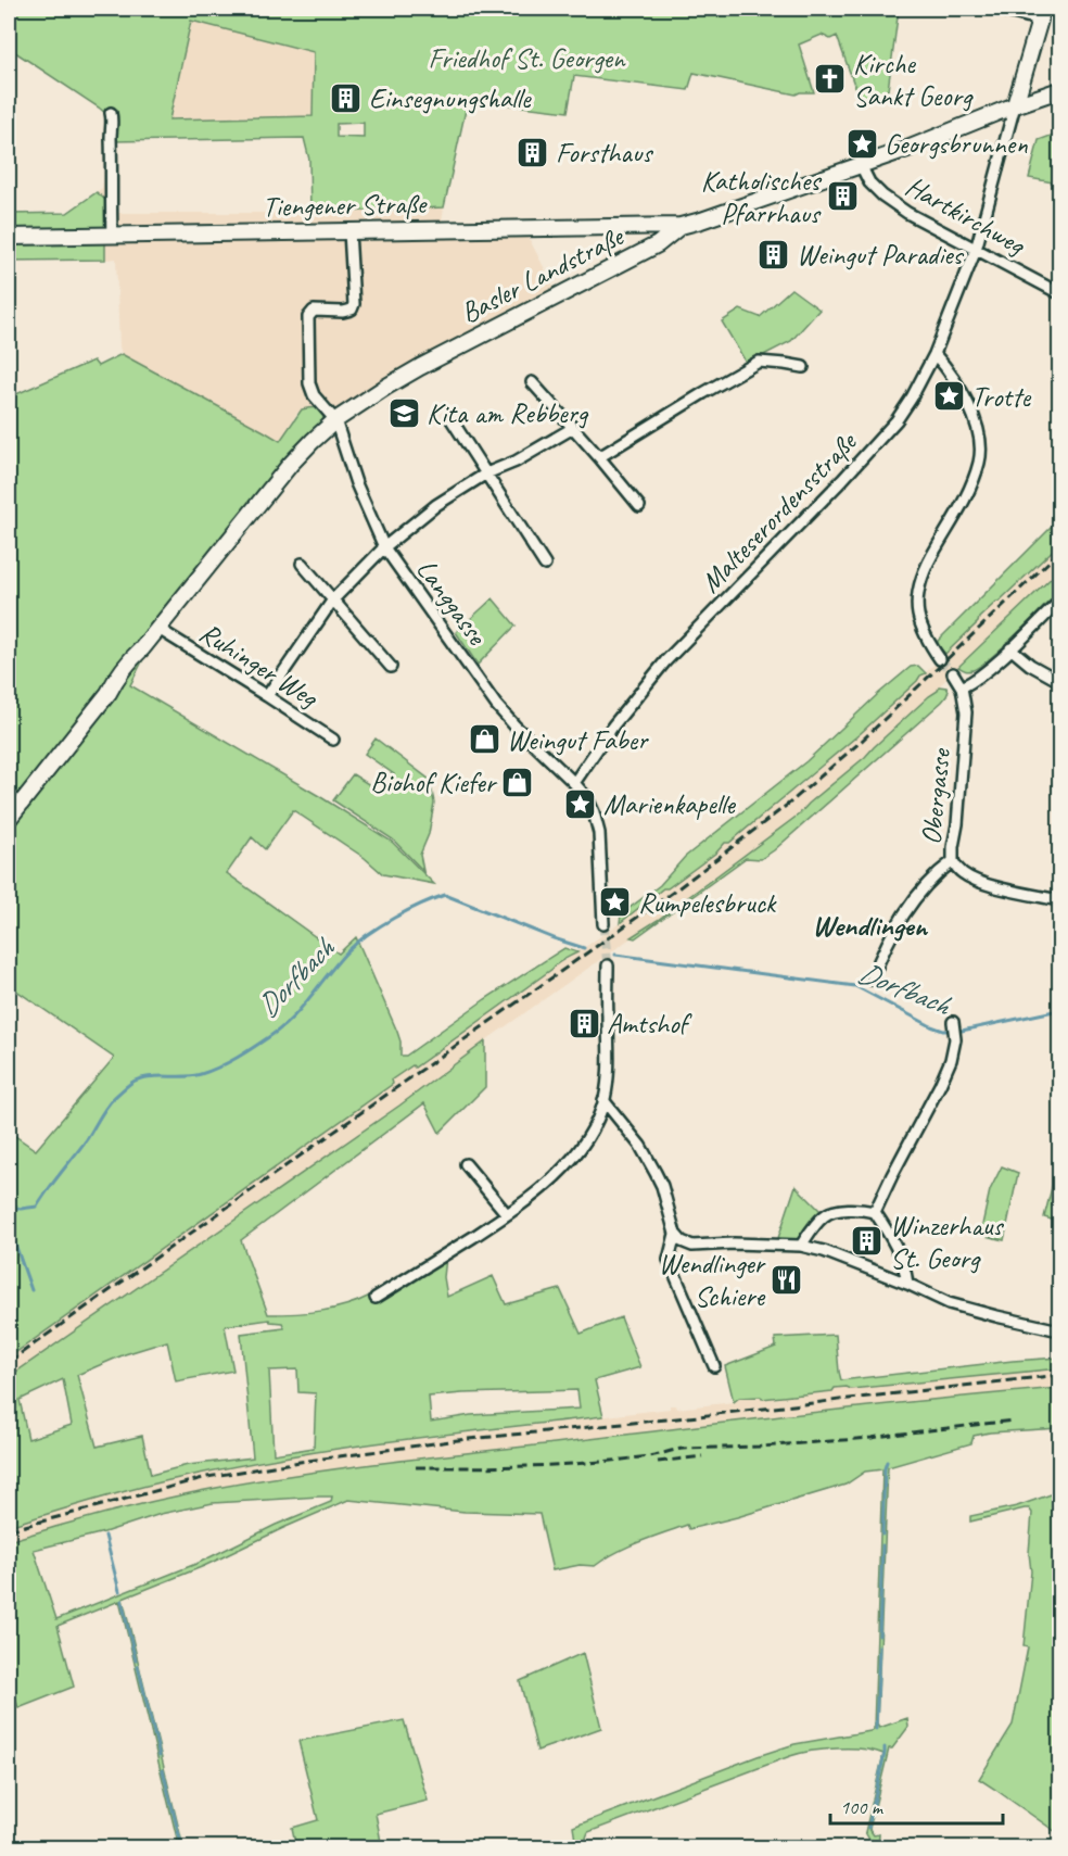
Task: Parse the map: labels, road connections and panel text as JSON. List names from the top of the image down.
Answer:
{
  "streets": {
    "street": [
      "Tiengener Straße",
      "Hartkirchweg",
      "Basler Landstraße",
      "Malteserordensstraße",
      "Langgasse",
      "Ruhinger Weg",
      "Obergasse"
    ]
  },
  "crossings": [
    ["Tiengener Straße", "Basler Landstraße"],
    ["Hartkirchweg", "Basler Landstraße"],
    ["Hartkirchweg", "Malteserordensstraße"],
    ["Basler Landstraße", "Malteserordensstraße"],
    ["Basler Landstraße", "Langgasse"],
    ["Basler Landstraße", "Ruhinger Weg"],
    ["Malteserordensstraße", "Langgasse"]
  ],
  "districts": ["Wendlingen"],
  "water": ["Dorfbach"],
  "parks": ["Friedhof St. Georgen"],
  "places": {
    "church": ["Kirche Sankt Georg"],
    "building": [
      "Einsegnungshalle",
      "Forsthaus",
      "Katholisches Pfarrhaus",
      "Weingut Paradies",
      "Amtshof",
      "Winzerhaus St. Georg"
    ],
    "place": [
      "Georgsbrunnen",
      "Trotte",
      "Marienkapelle",
      "Rumpelesbruck"
    ],
    "school or university": ["Kita am Rebberg"],
    "shop": ["Weingut Faber", "Biohof Kiefer"],
    "restaurant": ["Wendlinger Schiere"]
  },
  "scale_bar": "100 m"
}
